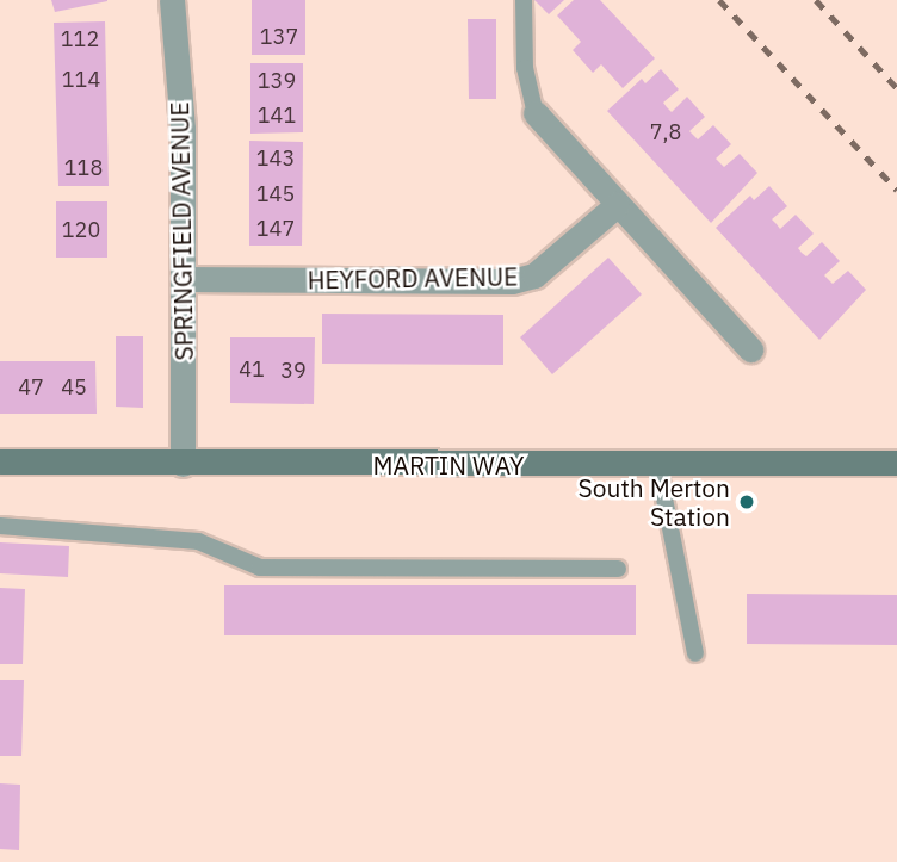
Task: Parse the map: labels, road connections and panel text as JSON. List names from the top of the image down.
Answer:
{
  "streets": {
    "main road": ["MARTIN WAY"],
    "street": ["SPRINGFIELD AVENUE", "HEYFORD AVENUE"]
  },
  "crossings": [
    ["SPRINGFIELD AVENUE", "HEYFORD AVENUE"],
    ["SPRINGFIELD AVENUE", "MARTIN WAY"]
  ],
  "places": ["South Merton Station"],
  "house_numbers": [
    "137",
    "112",
    "114",
    "139",
    "141",
    "7,8",
    "143",
    "118",
    "145",
    "147",
    "120",
    "41",
    "39",
    "47",
    "45"
  ]
}
